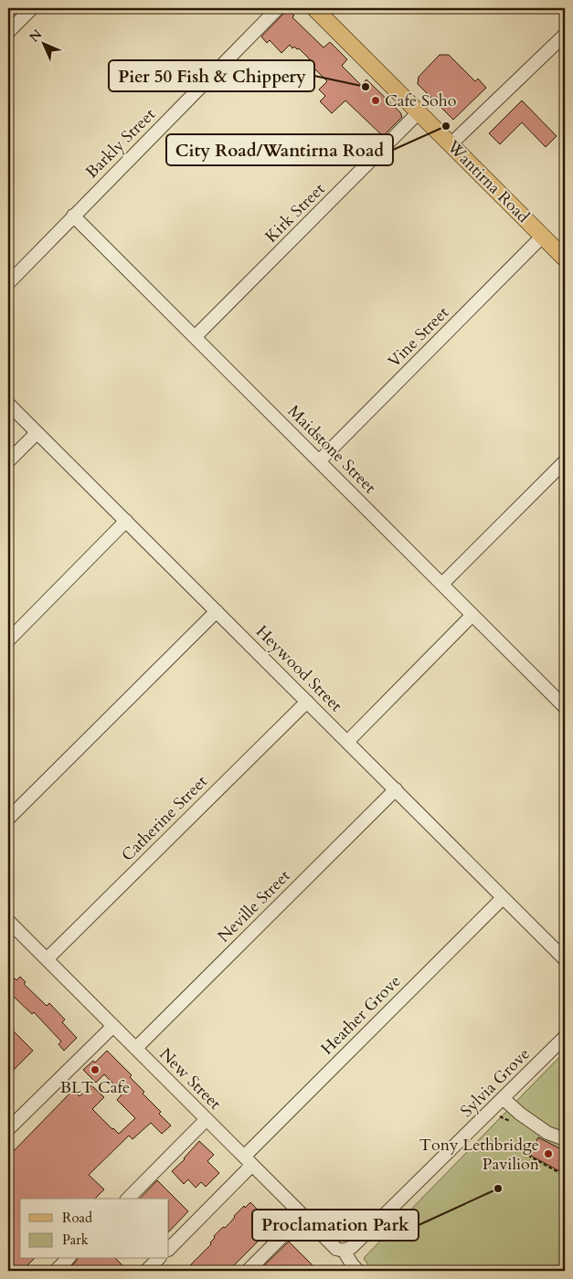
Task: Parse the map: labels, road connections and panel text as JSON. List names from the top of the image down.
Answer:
{
  "streets": {
    "main road": ["Wantirna Road"],
    "street": [
      "Barkly Street",
      "Kirk Street",
      "Vine Street",
      "Maidstone Street",
      "Heywood Street",
      "Catherine Street",
      "Neville Street",
      "Heather Grove",
      "New Street",
      "Sylvia Grove"
    ]
  },
  "crossings": [
    ["Barkly Street", "Maidstone Street"],
    ["Wantirna Road", "Kirk Street"],
    ["Wantirna Road", "Vine Street"],
    ["Kirk Street", "Maidstone Street"],
    ["Vine Street", "Maidstone Street"],
    ["Heywood Street", "Catherine Street"],
    ["Heywood Street", "Neville Street"],
    ["Heywood Street", "Heather Grove"],
    ["Catherine Street", "New Street"],
    ["Neville Street", "New Street"],
    ["Heather Grove", "New Street"],
    ["New Street", "Sylvia Grove"]
  ],
  "places": [
    "Pier 50 Fish & Chippery",
    "Cafe Soho",
    "City Road/Wantirna Road",
    "BLT Cafe",
    "Tony Lethbridge Pavilion",
    "Proclamation Park"
  ],
  "legend": ["Road", "Park"],
  "north": "top left"
}
